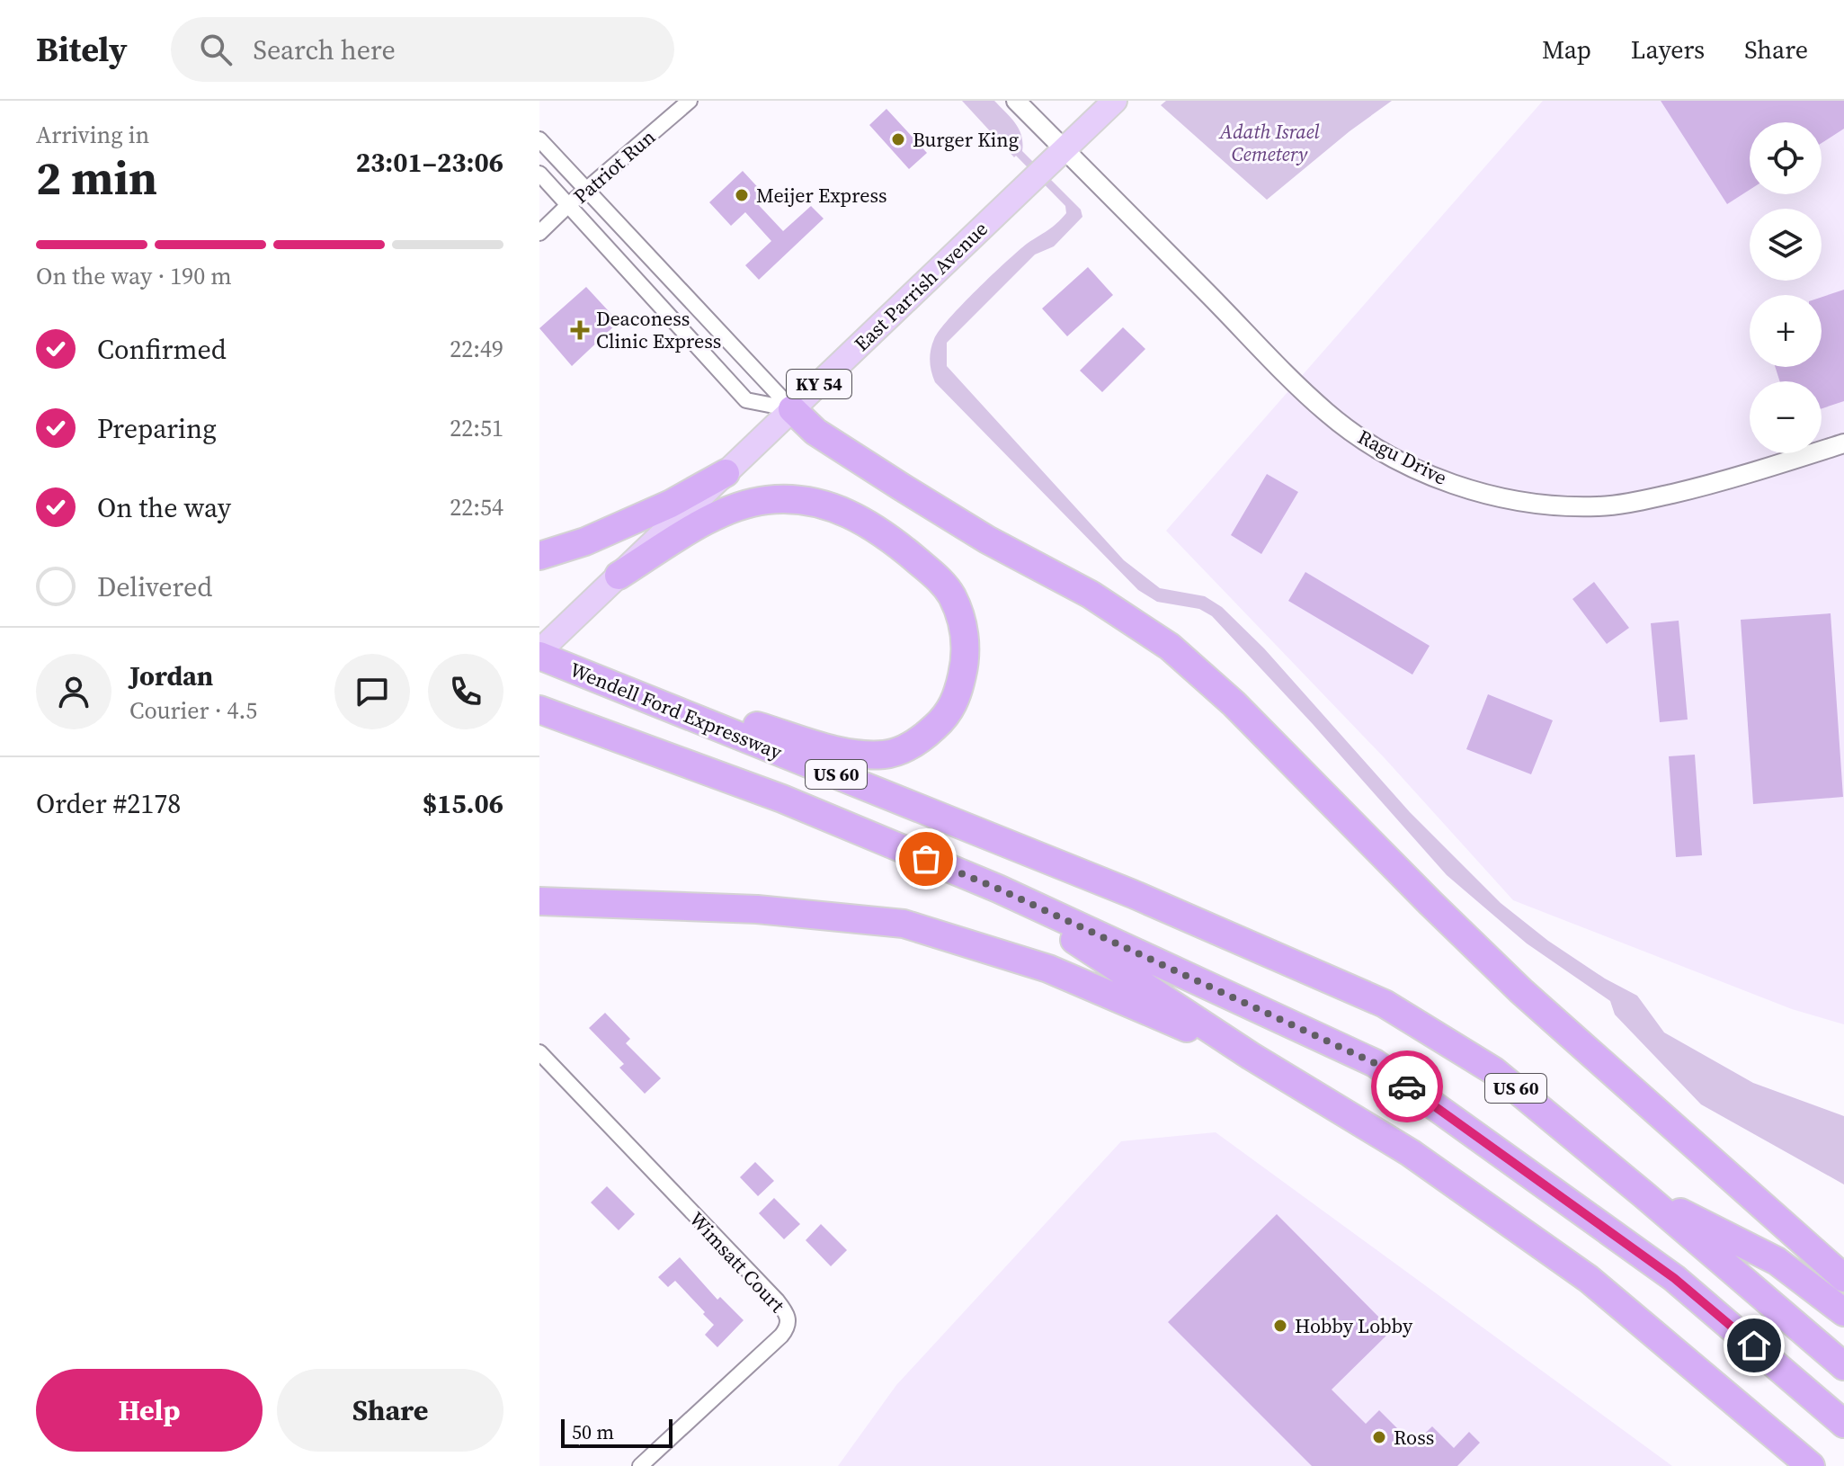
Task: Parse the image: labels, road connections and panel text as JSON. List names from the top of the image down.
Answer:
{
  "streets": {
    "highway": ["Wendell Ford Expressway", "US 60"],
    "main road": ["East Parrish Avenue", "KY 54"],
    "street": ["Patriot Run", "Ragu Drive", "Wimsatt Court"]
  },
  "crossings": [
    ["East Parrish Avenue", "Ragu Drive"],
    ["East Parrish Avenue", "Wendell Ford Expressway"],
    ["Wendell Ford Expressway", "US 60"]
  ],
  "parks": ["Adath Israel Cemetery"],
  "places": {
    "other": [
      "Burger King",
      "Meijer Express",
      "Hobby Lobby",
      "Ross"
    ],
    "health": ["Deaconess Clinic Express"]
  },
  "scale_bar": "50 m",
  "page": {
    "header": "Bitely",
    "search": "Search here",
    "nav": ["Map", "Layers", "Share"],
    "heading": ["2 min", "Arriving in", "23:01–23:06"],
    "panel": [
      "Jordan",
      "Courier · 4.5",
      "Order #2178",
      "$15.06"
    ],
    "map_buttons": ["+", "−"],
    "bar": "On the way · 190 m",
    "list": [
      ["Confirmed", "22:49"],
      ["Preparing", "22:51"],
      ["On the way", "22:54"],
      "Delivered"
    ],
    "buttons": ["Help", "Share"],
    "scale": "50 m"
  }
}
